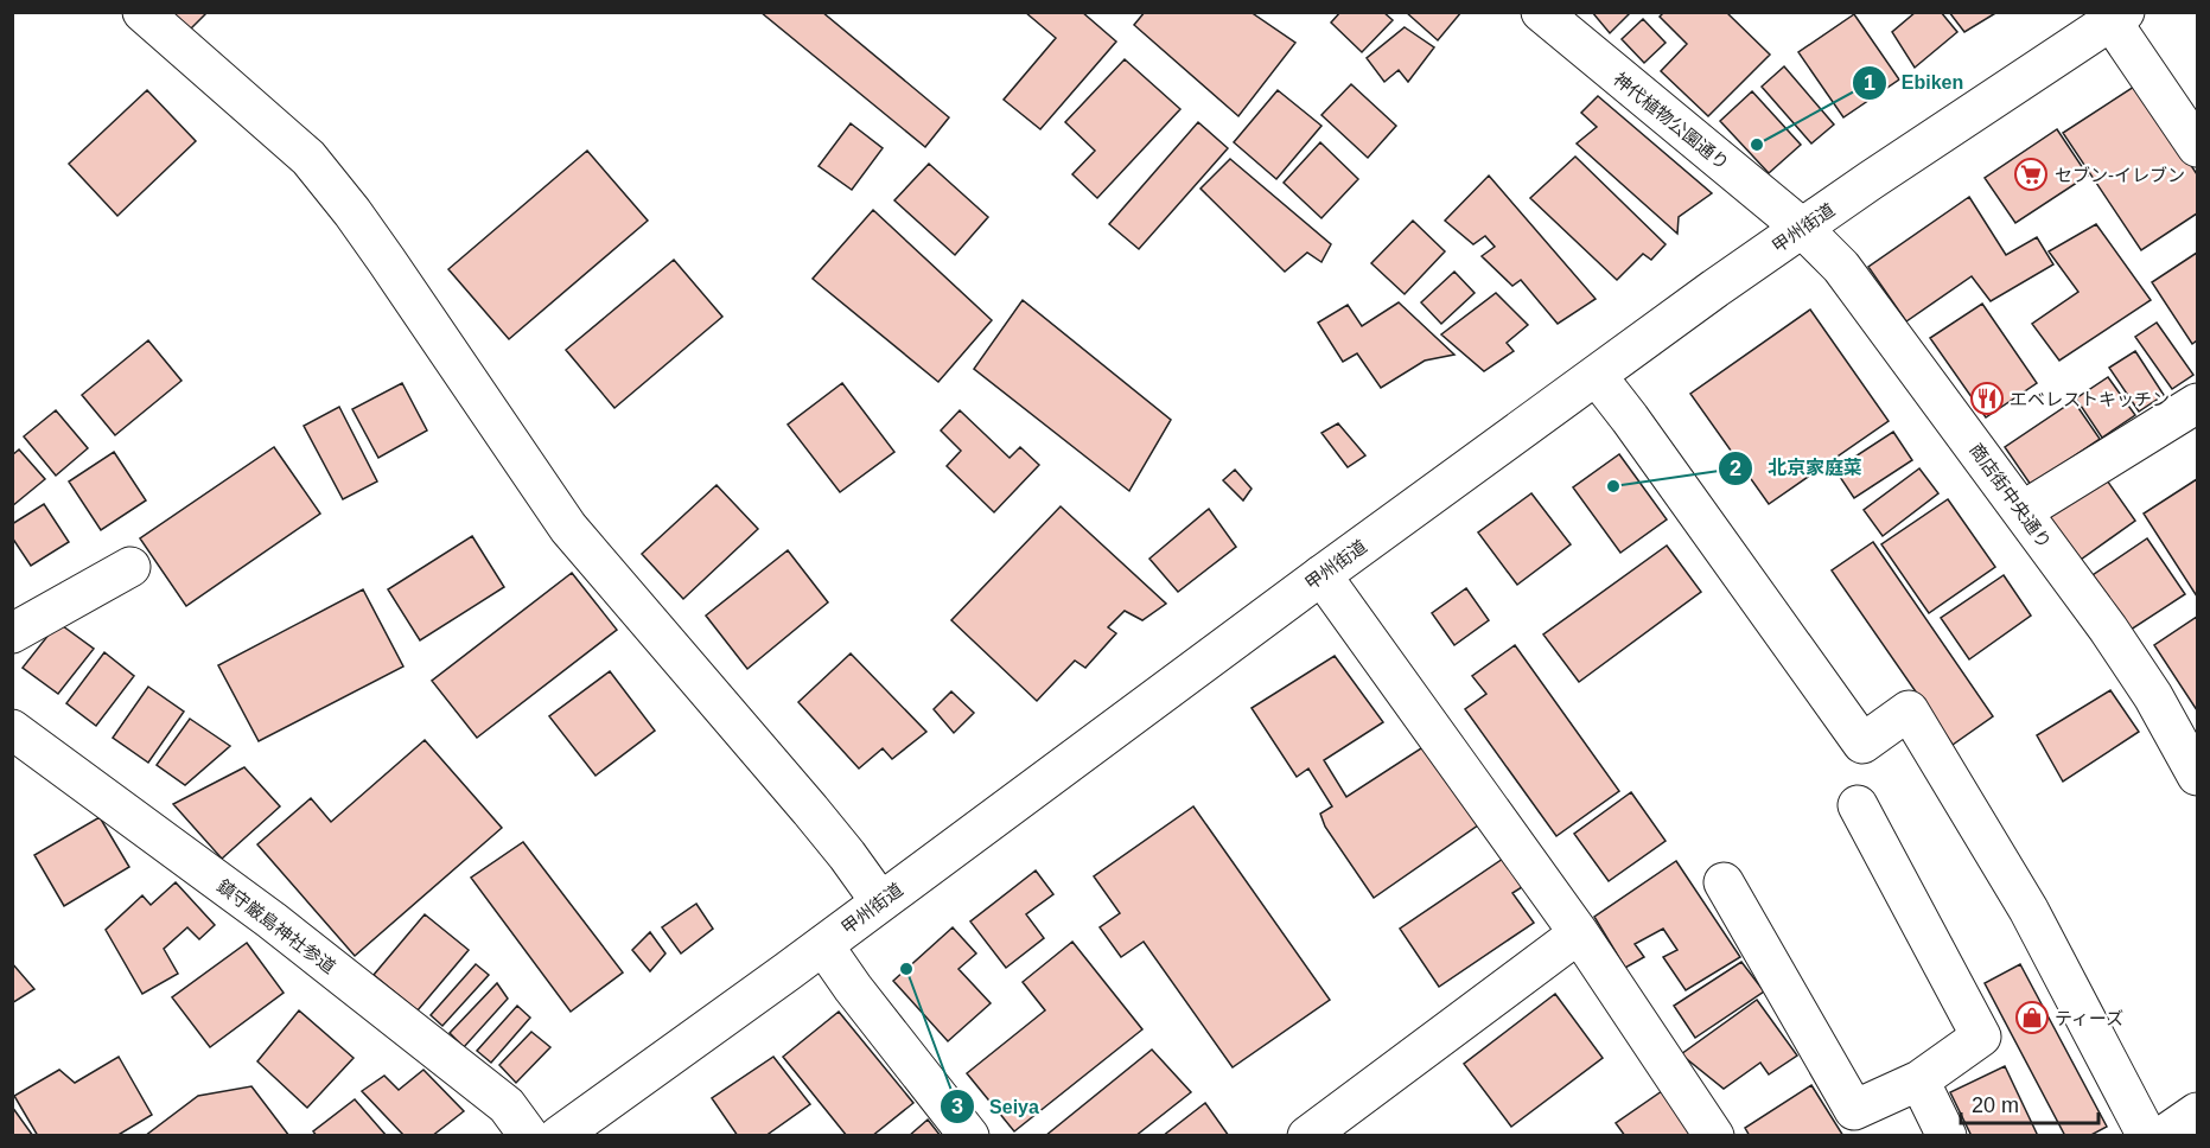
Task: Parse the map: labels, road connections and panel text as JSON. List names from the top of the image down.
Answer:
{
  "streets": {
    "main road": [
      "神代植物公園通り",
      "甲州街道",
      "商店街中央通り",
      "鎮守厳島神社参道"
    ]
  },
  "crossings": [
    ["神代植物公園通り", "甲州街道"],
    ["神代植物公園通り", "商店街中央通り"],
    ["甲州街道", "商店街中央通り"]
  ],
  "places": {
    "other": ["Ebiken", "北京家庭菜", "Seiya"],
    "supermarket": ["セブン-イレブン"],
    "restaurant": ["エベレストキッチン"],
    "shop": ["ティーズ"]
  },
  "scale_bar": "20 m"
}
